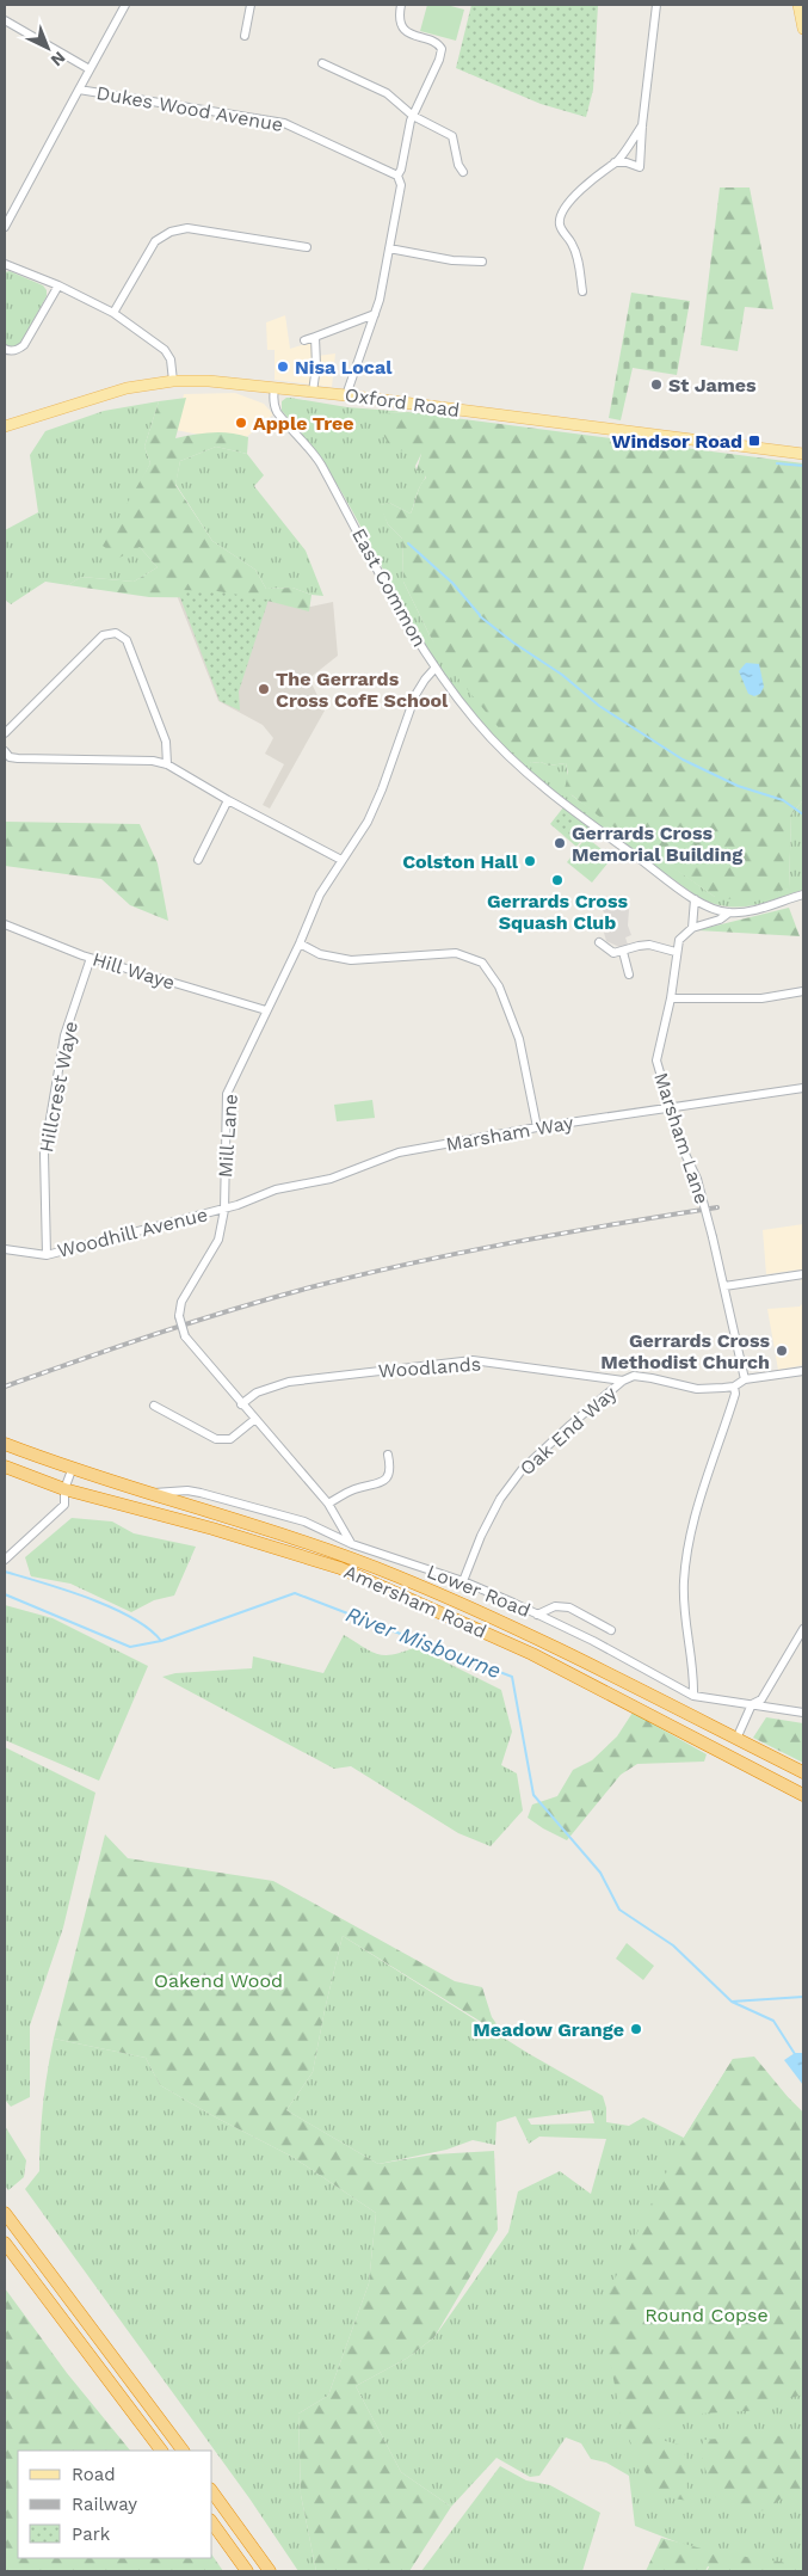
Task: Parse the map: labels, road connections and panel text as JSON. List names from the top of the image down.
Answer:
{
  "streets": {
    "highway": ["Amersham Road"],
    "main road": ["Oxford Road"],
    "street": [
      "Dukes Wood Avenue",
      "East Common",
      "Hill Waye",
      "Hillcrest Waye",
      "Marsham Way",
      "Mill Lane",
      "Marsham Lane",
      "Woodhill Avenue",
      "Woodlands",
      "Oak End Way",
      "Lower Road"
    ]
  },
  "crossings": [
    ["Oxford Road", "East Common"],
    ["East Common", "Mill Lane"],
    ["Hill Waye", "Hillcrest Waye"],
    ["Hill Waye", "Mill Lane"],
    ["Hillcrest Waye", "Woodhill Avenue"],
    ["Marsham Way", "Mill Lane"],
    ["Marsham Way", "Marsham Lane"],
    ["Marsham Way", "Woodhill Avenue"],
    ["Mill Lane", "Woodhill Avenue"],
    ["Mill Lane", "Woodlands"],
    ["Mill Lane", "Lower Road"],
    ["Woodlands", "Oak End Way"],
    ["Oak End Way", "Lower Road"]
  ],
  "water": ["River Misbourne"],
  "parks": ["Oakend Wood", "Round Copse"],
  "places": {
    "other": [
      "Nisa Local",
      "St James",
      "Apple Tree",
      "The Gerrards Cross CofE School",
      "Gerrards Cross Memorial Building",
      "Colston Hall",
      "Gerrards Cross Squash Club",
      "Gerrards Cross Methodist Church",
      "Meadow Grange"
    ],
    "transit": ["Windsor Road"]
  },
  "legend": ["Road", "Railway", "Park"],
  "north": "bottom right"
}
